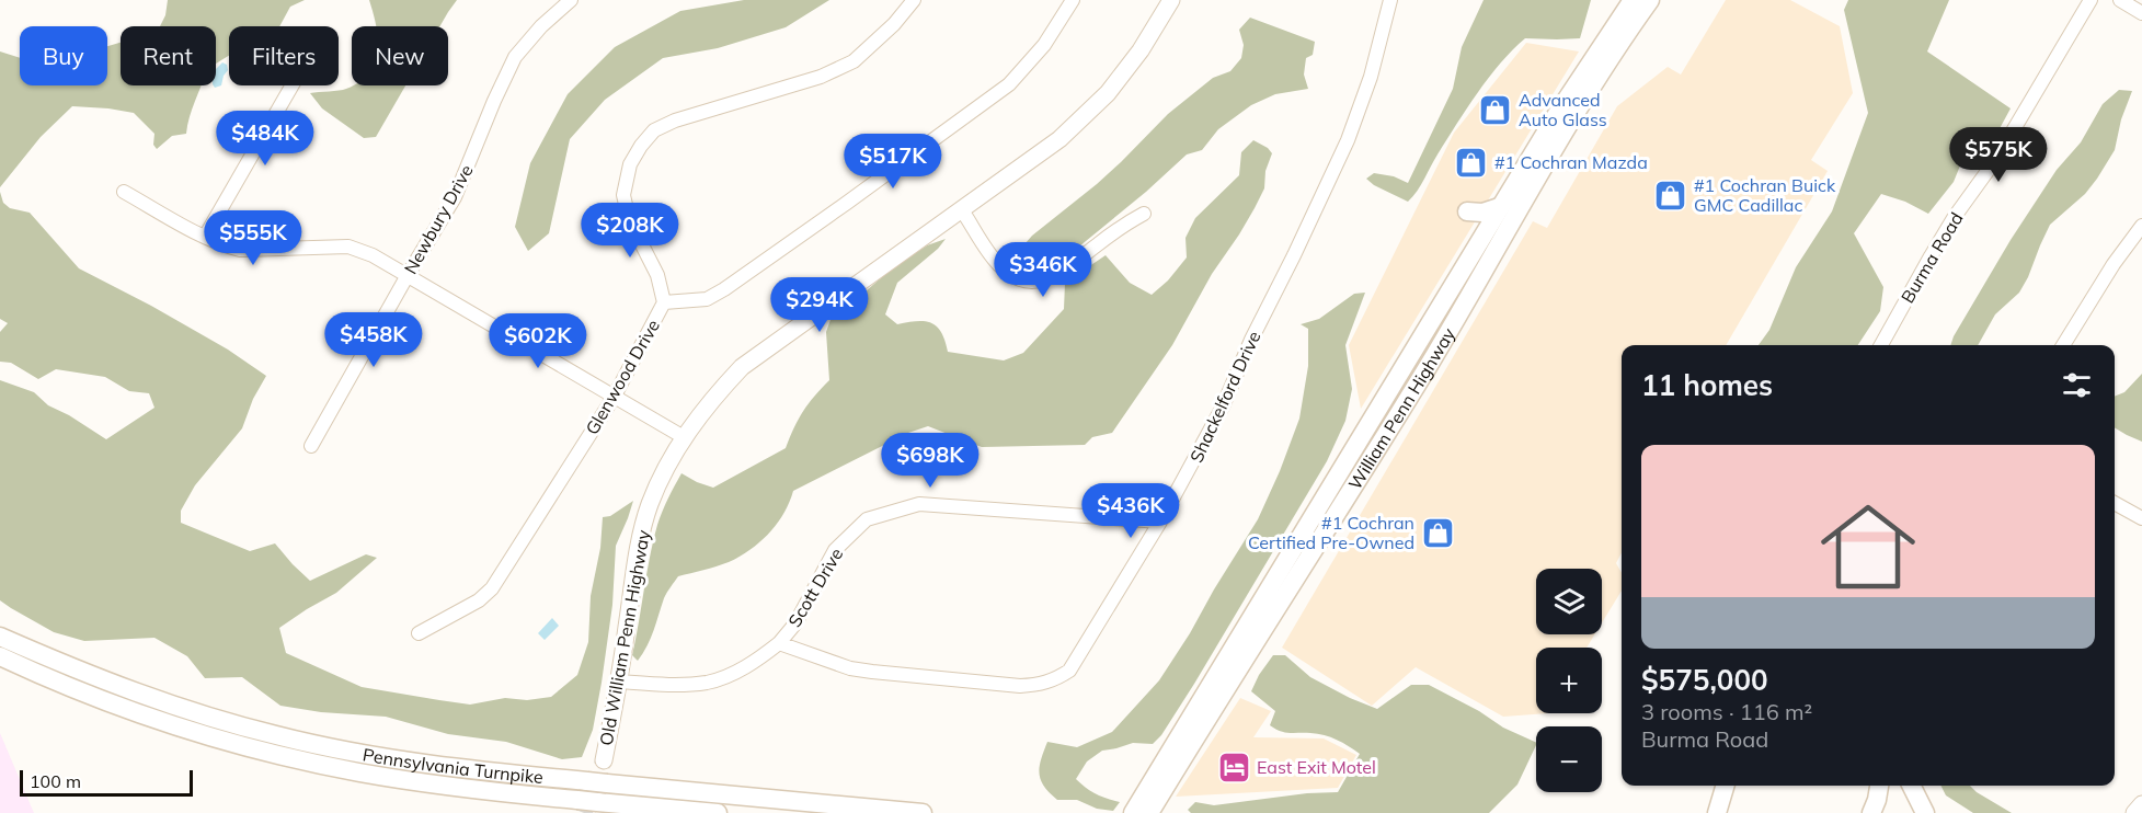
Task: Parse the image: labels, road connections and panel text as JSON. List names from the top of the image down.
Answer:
{
  "streets": {
    "highway": ["William Penn Highway", "Pennsylvania Turnpike"],
    "main road": ["Old William Penn Highway"],
    "street": [
      "Newbury Drive",
      "Burma Road",
      "Glenwood Drive",
      "Shackelford Drive",
      "Scott Drive"
    ]
  },
  "crossings": [
    ["Shackelford Drive", "Scott Drive"]
  ],
  "places": {
    "shop": [
      "Advanced Auto Glass",
      "#1 Cochran Mazda",
      "#1 Cochran Buick GMC Cadillac",
      "#1 Cochran Certified Pre-Owned"
    ],
    "hotel": ["East Exit Motel"]
  },
  "scale_bar": "100 m",
  "page": {
    "chip": [
      "Buy",
      "Rent",
      "Filters",
      "New"
    ],
    "price": [
      "$484K",
      "$575K",
      "$517K",
      "$208K",
      "$555K",
      "$346K",
      "$294K",
      "$458K",
      "$602K",
      "$698K",
      "$436K"
    ],
    "heading": "11 homes",
    "list": [
      {
        "name": "$575,000",
        "note": "3 rooms · 116 m² · Burma Road"
      }
    ],
    "map_buttons": ["+", "−"],
    "scale": "100 m"
  }
}
